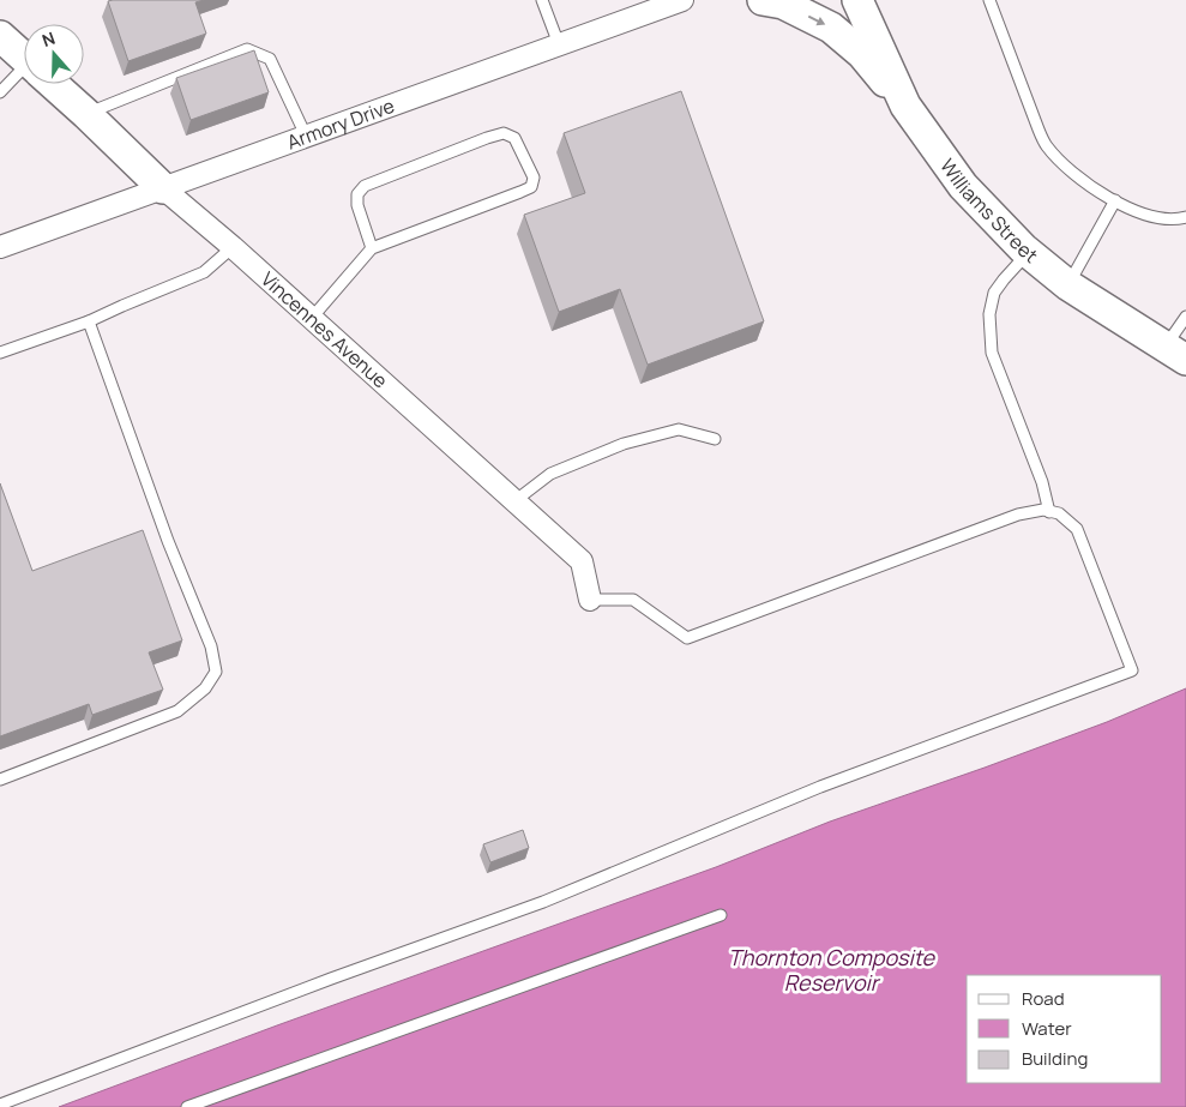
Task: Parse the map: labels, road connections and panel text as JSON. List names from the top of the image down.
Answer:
{
  "streets": {
    "street": ["Armory Drive", "Williams Street", "Vincennes Avenue"]
  },
  "crossings": [
    ["Armory Drive", "Vincennes Avenue"]
  ],
  "water": ["Thornton Composite Reservoir"],
  "legend": ["Road", "Water", "Building"],
  "north": "top"
}
